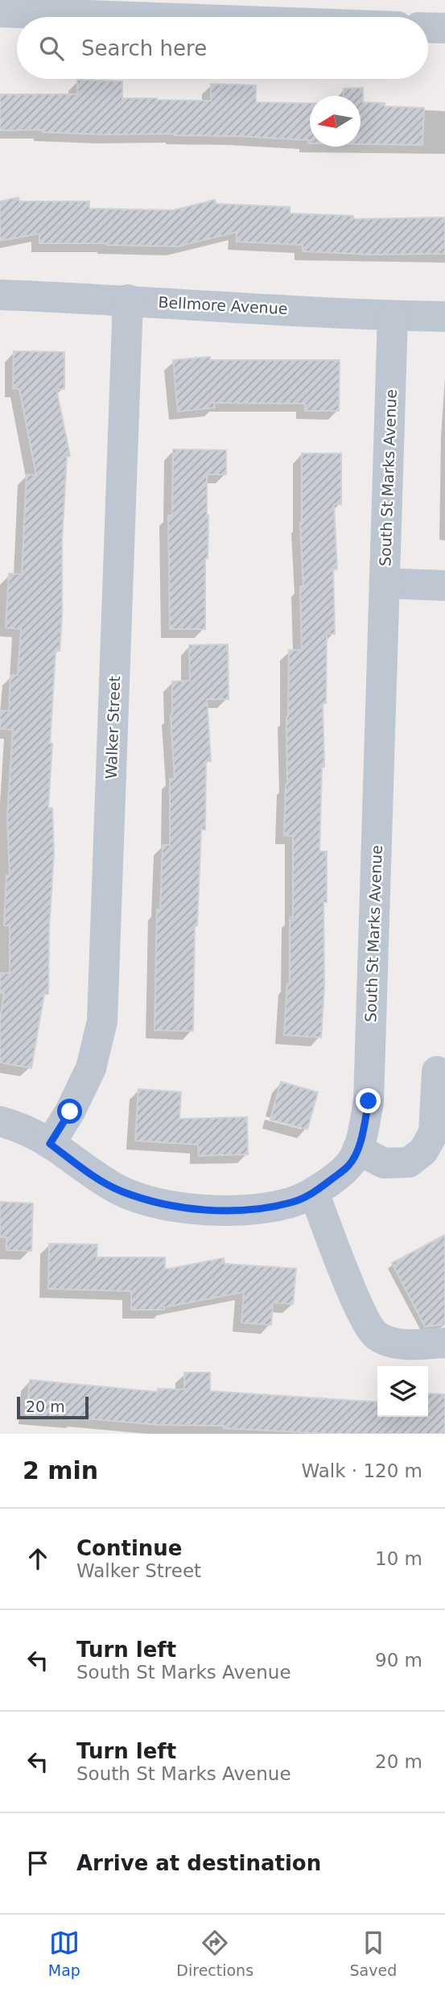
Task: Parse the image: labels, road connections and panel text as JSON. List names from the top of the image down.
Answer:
{
  "streets": {
    "street": ["Bellmore Avenue", "South St Marks Avenue", "Walker Street"]
  },
  "crossings": [
    ["Bellmore Avenue", "South St Marks Avenue"],
    ["Bellmore Avenue", "Walker Street"],
    ["South St Marks Avenue", "Walker Street"]
  ],
  "scale_bar": "20 m",
  "north": "left",
  "page": {
    "search": "Search here",
    "scale": "20 m",
    "heading": ["2 min", "Walk · 120 m"],
    "list": [
      ["Continue", "Walker Street", "10 m"],
      ["Turn left", "South St Marks Avenue", "90 m"],
      ["Turn left", "South St Marks Avenue", "20 m"],
      "Arrive at destination"
    ],
    "nav": ["Map", "Directions", "Saved"]
  }
}
